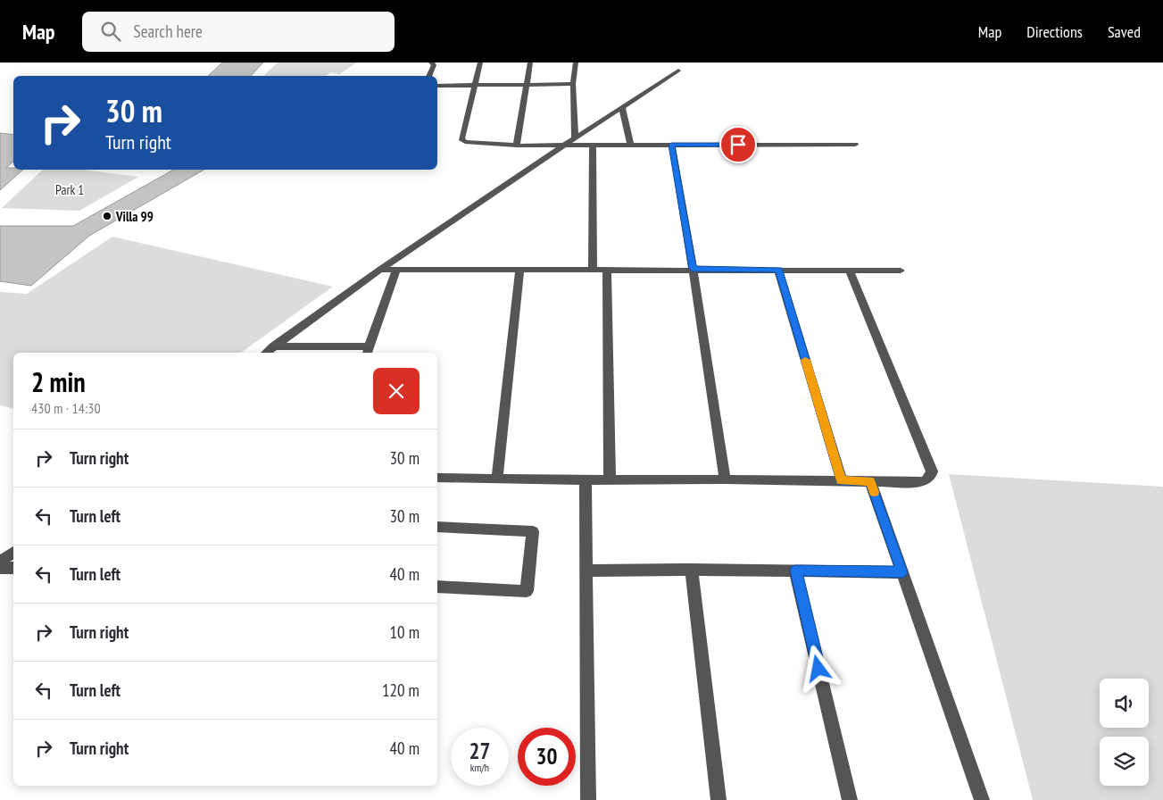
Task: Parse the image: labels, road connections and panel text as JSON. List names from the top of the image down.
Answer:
{
  "parks": ["Park 1"],
  "places": ["Villa 99"],
  "page": {
    "header": "Map",
    "search": "Search here",
    "nav": ["Map", "Directions", "Saved"],
    "turn": ["30 m", "Turn right"],
    "heading": ["2 min", "430 m · 14:30"],
    "list": [
      {
        "name": "Turn right",
        "value": "30 m"
      },
      {
        "name": "Turn left",
        "value": "30 m"
      },
      {
        "name": "Turn left",
        "value": "40 m"
      },
      {
        "name": "Turn right",
        "value": "10 m"
      },
      {
        "name": "Turn left",
        "value": "120 m"
      },
      {
        "name": "Turn right",
        "value": "40 m"
      }
    ],
    "speed": "27 km/h",
    "limit": "30"
  }
}
